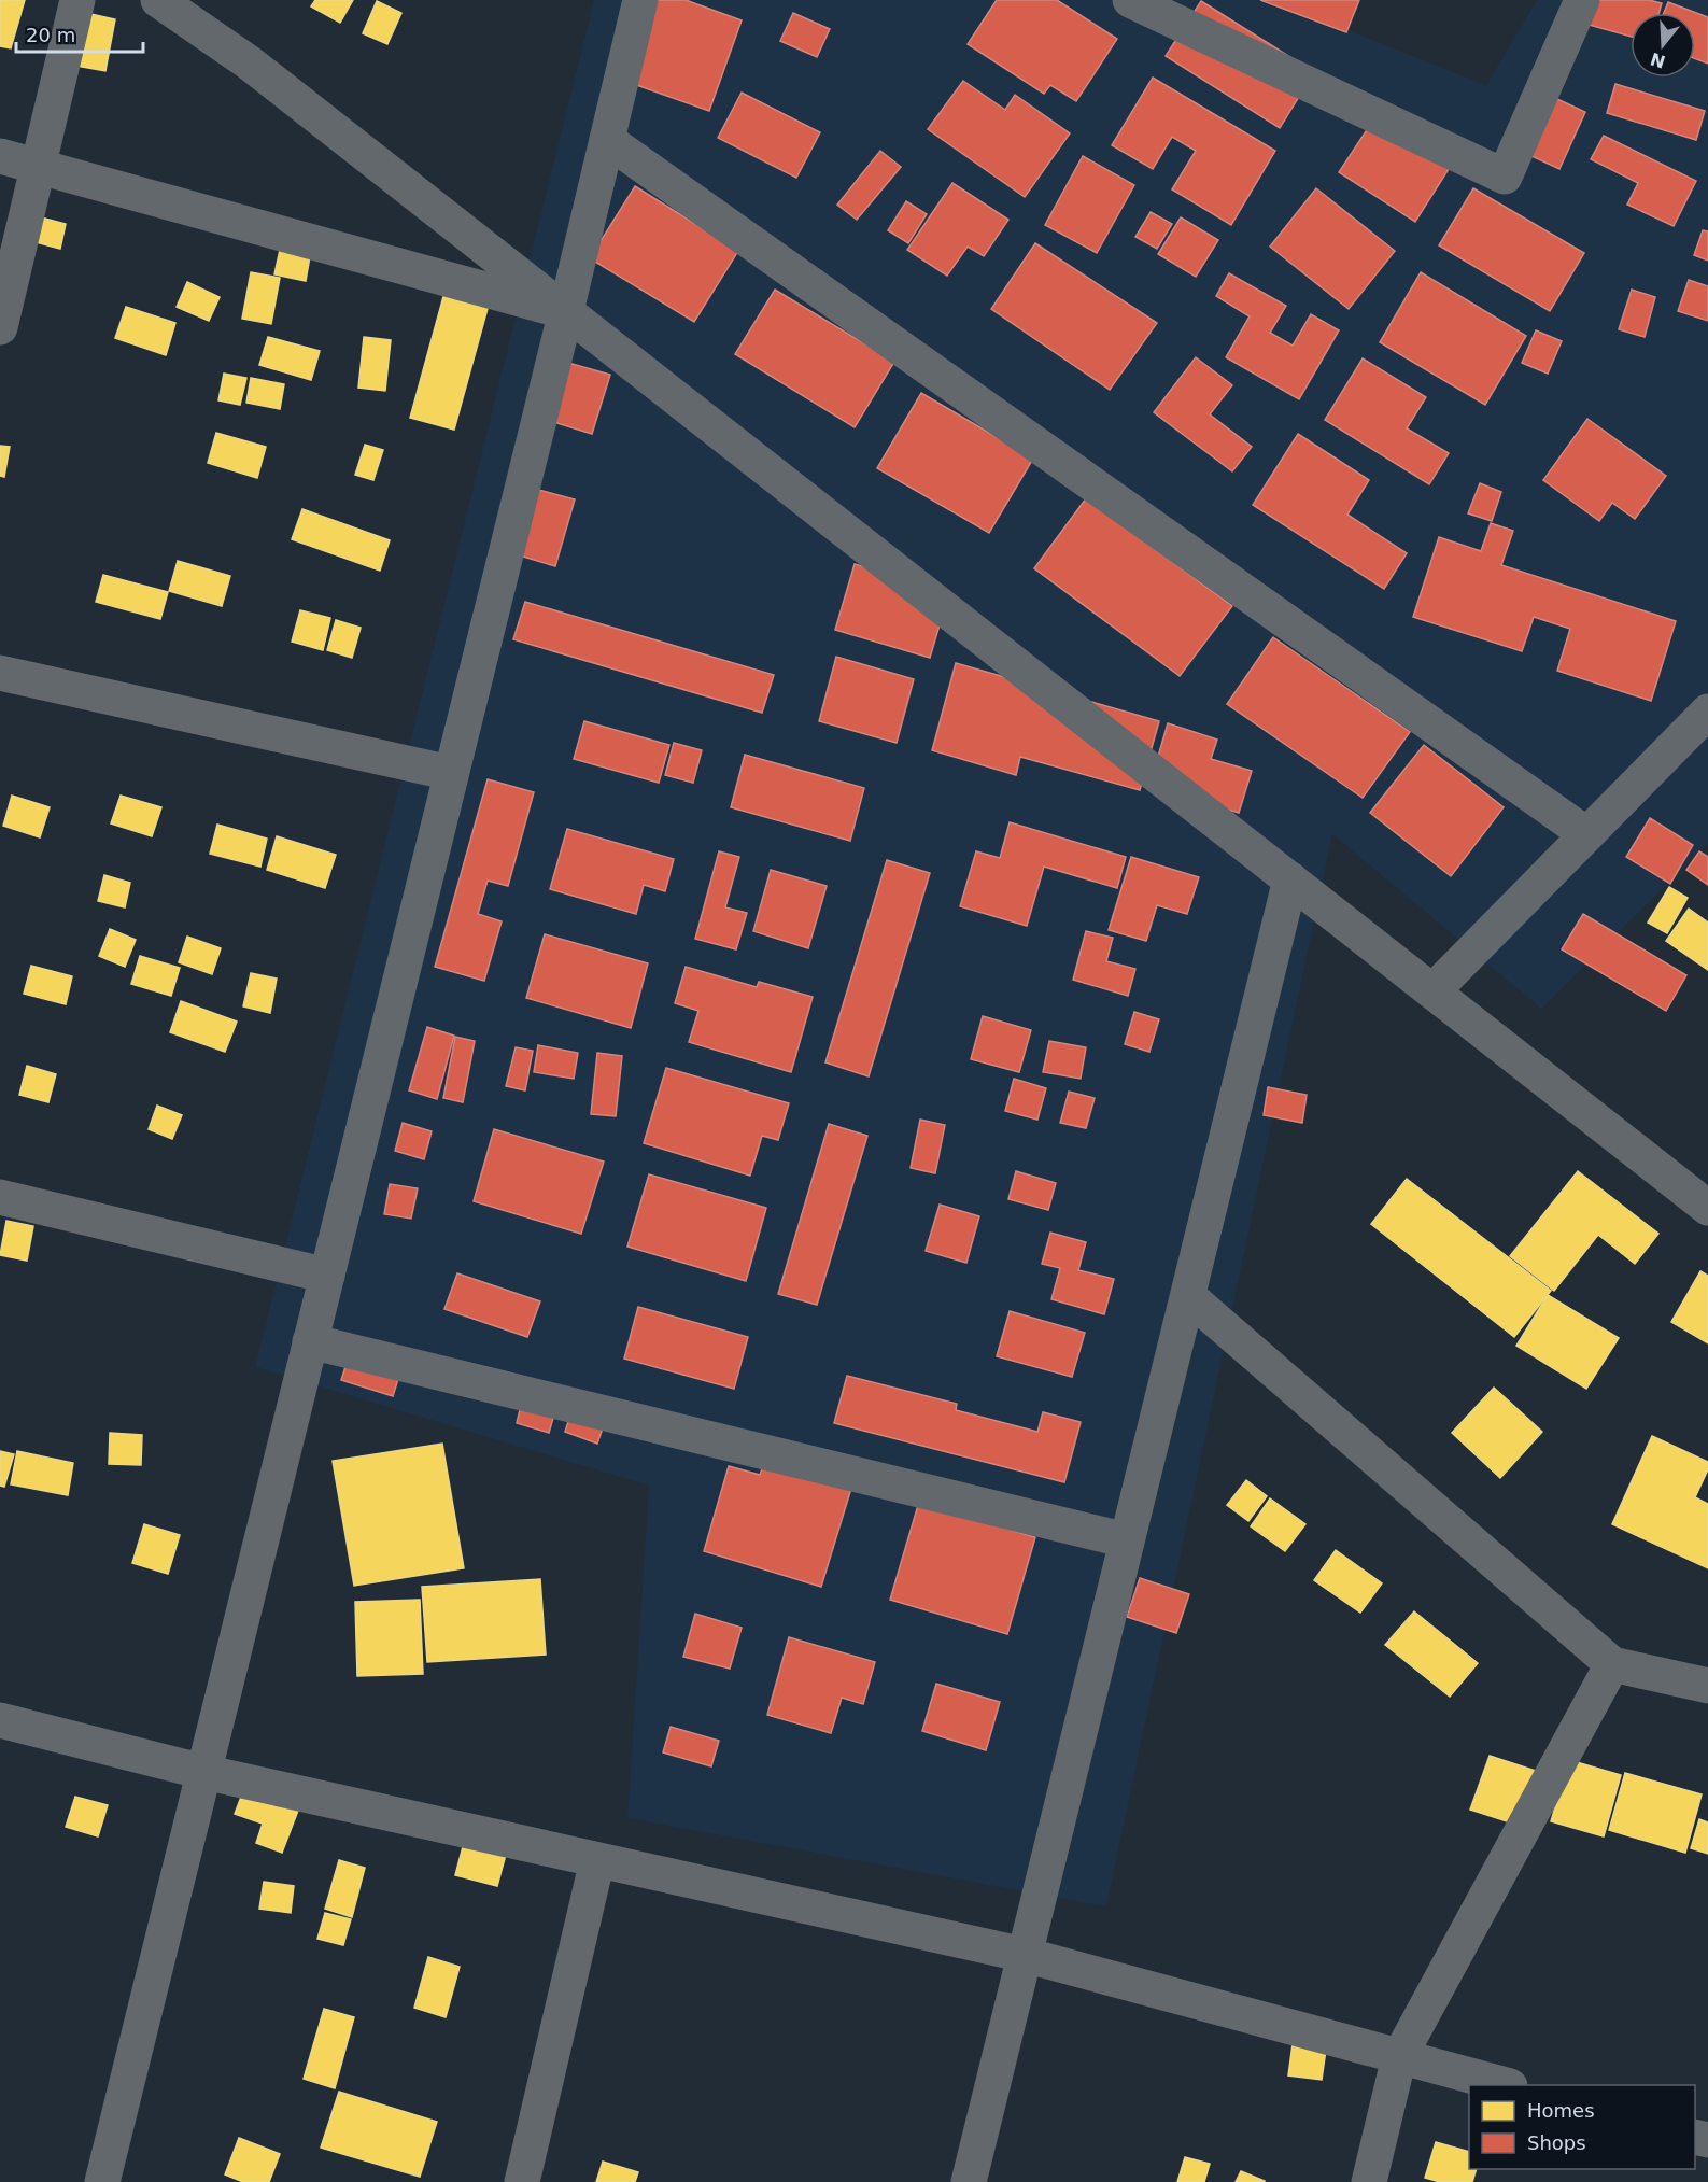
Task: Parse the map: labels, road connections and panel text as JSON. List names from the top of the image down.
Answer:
{
  "legend": ["Homes", "Shops"],
  "scale_bar": "20 m",
  "north": "bottom"
}
